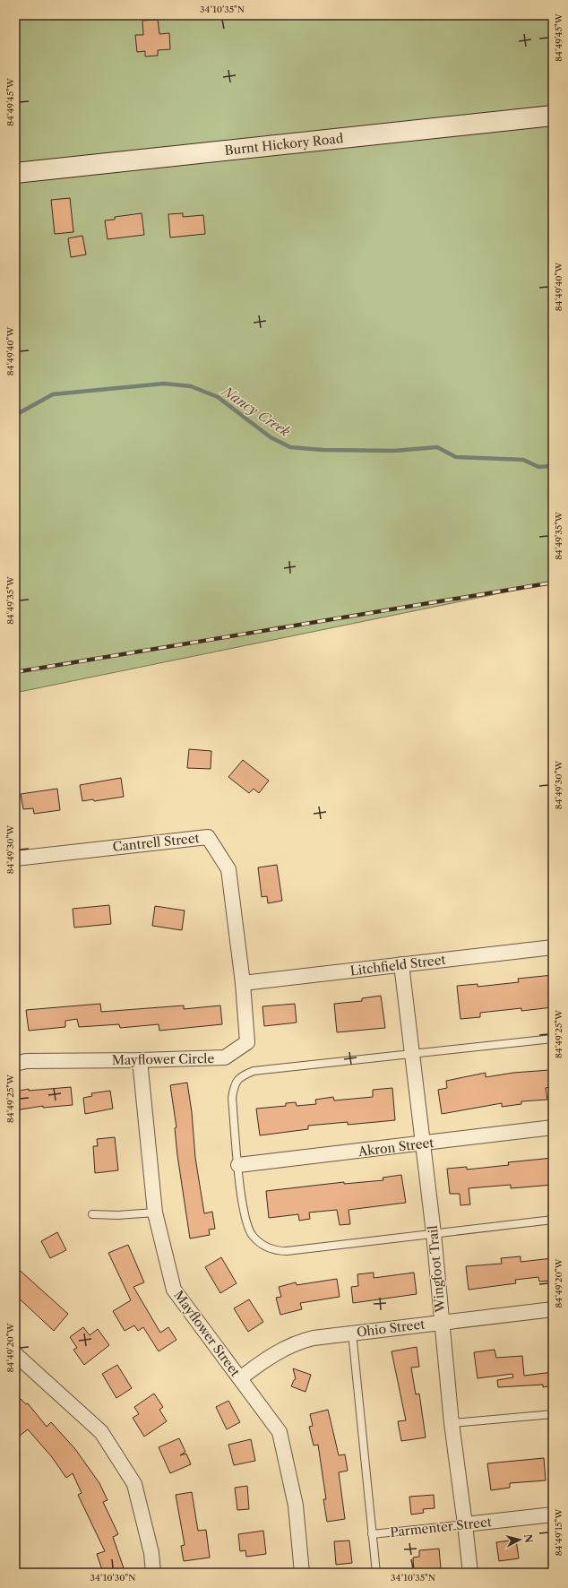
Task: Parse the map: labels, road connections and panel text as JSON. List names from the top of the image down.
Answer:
{
  "streets": {
    "main road": ["Burnt Hickory Road"],
    "street": [
      "Cantrell Street",
      "Litchfield Street",
      "Mayflower Circle",
      "Akron Street",
      "Wingfoot Trail",
      "Ohio Street",
      "Mayflower Street",
      "Parmenter Street"
    ]
  },
  "crossings": [
    ["Cantrell Street", "Litchfield Street"],
    ["Cantrell Street", "Mayflower Circle"],
    ["Litchfield Street", "Mayflower Circle"],
    ["Litchfield Street", "Wingfoot Trail"],
    ["Mayflower Circle", "Mayflower Street"],
    ["Akron Street", "Wingfoot Trail"],
    ["Wingfoot Trail", "Ohio Street"],
    ["Wingfoot Trail", "Parmenter Street"],
    ["Ohio Street", "Mayflower Street"]
  ],
  "water": ["Nancy Creek"],
  "north": "right",
  "coordinates": [
    "34°10'35\"N",
    "84°49'45\"W",
    "84°49'40\"W",
    "84°49'35\"W",
    "84°49'30\"W",
    "84°49'25\"W",
    "84°49'20\"W",
    "84°49'15\"W",
    "34°10'30\"N"
  ]
}
